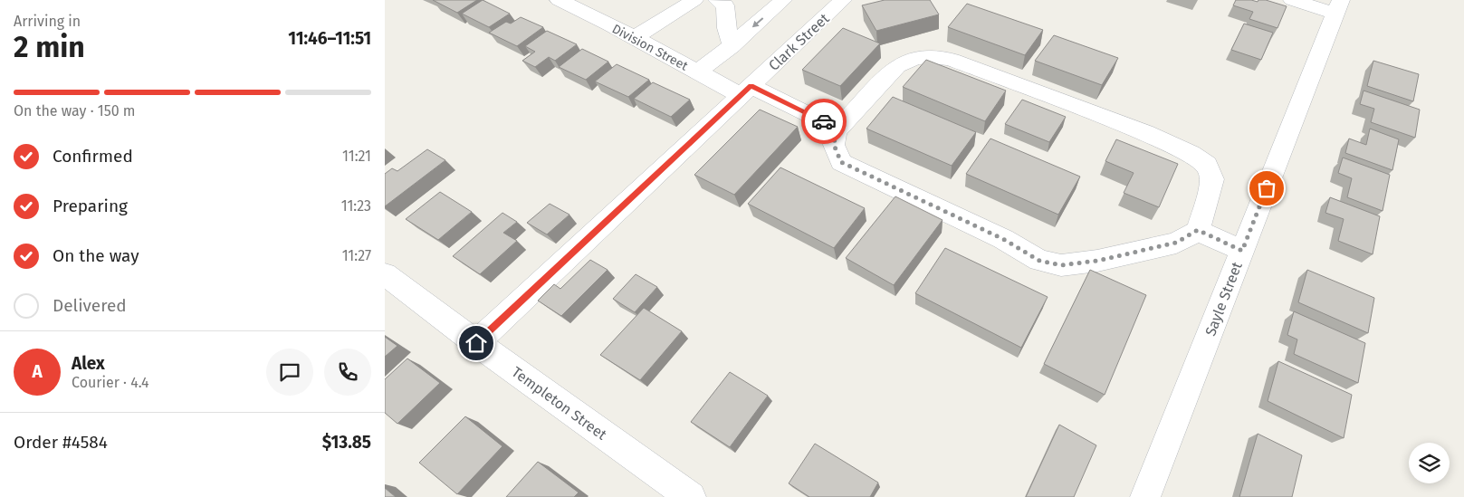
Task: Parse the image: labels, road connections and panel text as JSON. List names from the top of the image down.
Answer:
{
  "streets": {
    "street": [
      "Clark Street",
      "Division Street",
      "Sayle Street",
      "Templeton Street"
    ]
  },
  "crossings": [
    ["Clark Street", "Division Street"],
    ["Clark Street", "Templeton Street"]
  ],
  "page": {
    "heading": ["2 min", "Arriving in", "11:46–11:51"],
    "panel": [
      "Alex",
      "Courier · 4.4",
      "Order #4584",
      "$13.85"
    ],
    "bar": "On the way · 150 m",
    "list": [
      ["Confirmed", "11:21"],
      ["Preparing", "11:23"],
      ["On the way", "11:27"],
      "Delivered"
    ],
    "round": "A"
  }
}
